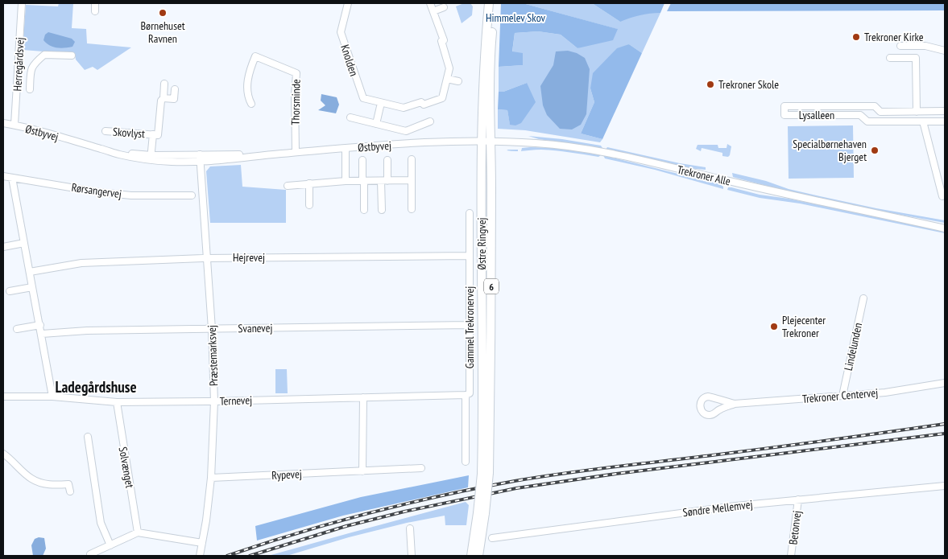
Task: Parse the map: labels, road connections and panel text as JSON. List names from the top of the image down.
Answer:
{
  "streets": {
    "main road": ["Østre Ringvej", "6"],
    "street": [
      "Knolden",
      "Herregårdsvej",
      "Thorsminde",
      "Lysalleen",
      "Østbyvej",
      "Skovlyst",
      "Trekroner Alle",
      "Rørsangervej",
      "Hejrevej",
      "Gammel Trekronervej",
      "Svanevej",
      "Lindelunden",
      "Præstemarksvej",
      "Trekroner Centervej",
      "Ternevej",
      "Solvænget",
      "Rypevej",
      "Søndre Mellemvej",
      "Betonvej"
    ]
  },
  "crossings": [
    ["Herregårdsvej", "Østbyvej"],
    ["Thorsminde", "Østbyvej"],
    ["Østbyvej", "Skovlyst"],
    ["Østbyvej", "Trekroner Alle"],
    ["Østbyvej", "Østre Ringvej"],
    ["Østbyvej", "Præstemarksvej"],
    ["Trekroner Alle", "Østre Ringvej"],
    ["Hejrevej", "Gammel Trekronervej"],
    ["Hejrevej", "Præstemarksvej"],
    ["Gammel Trekronervej", "Svanevej"],
    ["Gammel Trekronervej", "Ternevej"],
    ["Svanevej", "Præstemarksvej"],
    ["Lindelunden", "Trekroner Centervej"],
    ["Præstemarksvej", "Ternevej"],
    ["Præstemarksvej", "Rypevej"],
    ["Ternevej", "Solvænget"],
    ["Søndre Mellemvej", "Betonvej"]
  ],
  "districts": ["Ladegårdshuse"],
  "parks": ["Himmelev Skov"],
  "places": [
    "Børnehuset Ravnen",
    "Trekroner Kirke",
    "Trekroner Skole",
    "Specialbørnehaven Bjerget",
    "Plejecenter Trekroner"
  ]
}
